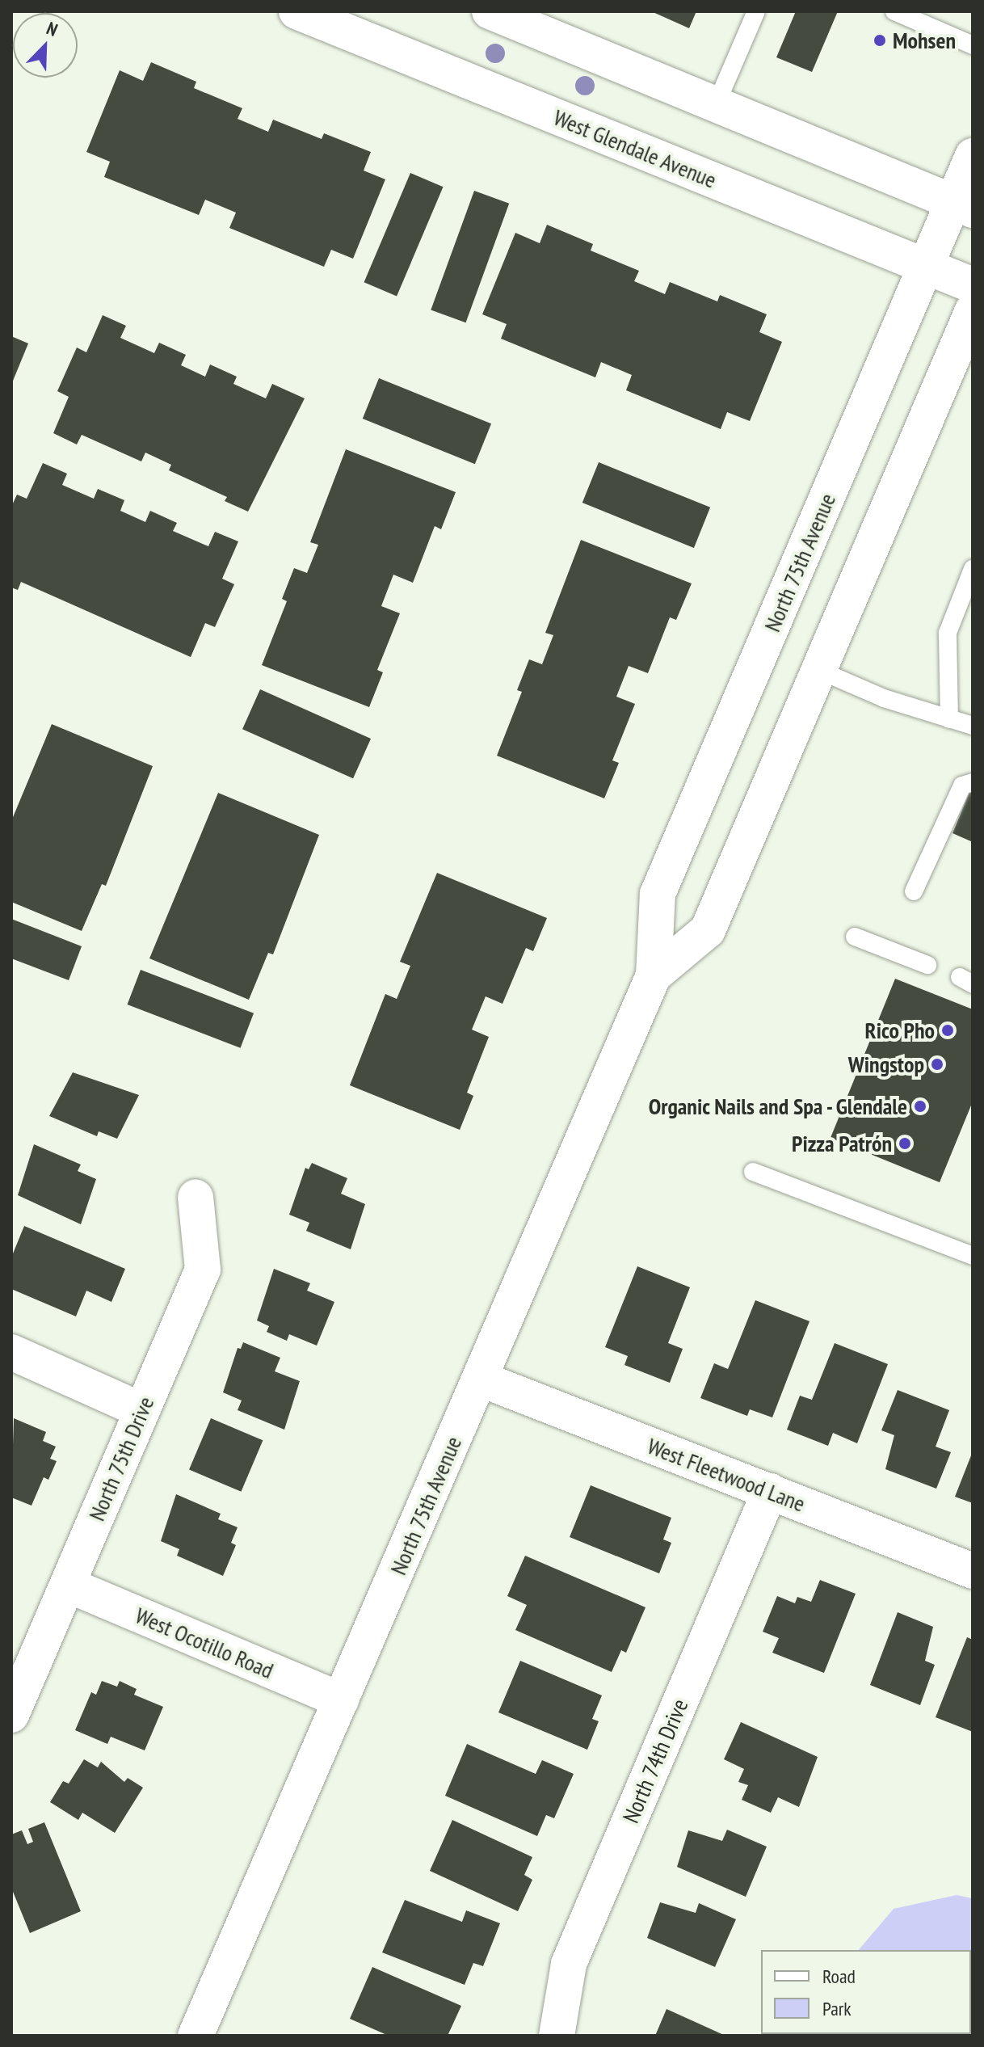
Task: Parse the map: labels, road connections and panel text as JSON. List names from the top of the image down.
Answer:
{
  "streets": {
    "main road": [
      "West Glendale Avenue",
      "North 75th Avenue",
      "North 75th Drive",
      "West Fleetwood Lane",
      "West Ocotillo Road",
      "North 74th Drive"
    ]
  },
  "crossings": [
    ["West Glendale Avenue", "North 75th Avenue"],
    ["North 75th Avenue", "West Fleetwood Lane"],
    ["North 75th Avenue", "West Ocotillo Road"],
    ["North 75th Drive", "West Ocotillo Road"],
    ["West Fleetwood Lane", "North 74th Drive"]
  ],
  "places": [
    "Mohsen",
    "Rico Pho",
    "Wingstop",
    "Organic Nails and Spa - Glendale",
    "Pizza Patrón"
  ],
  "legend": ["Road", "Park"],
  "north": "top right"
}
